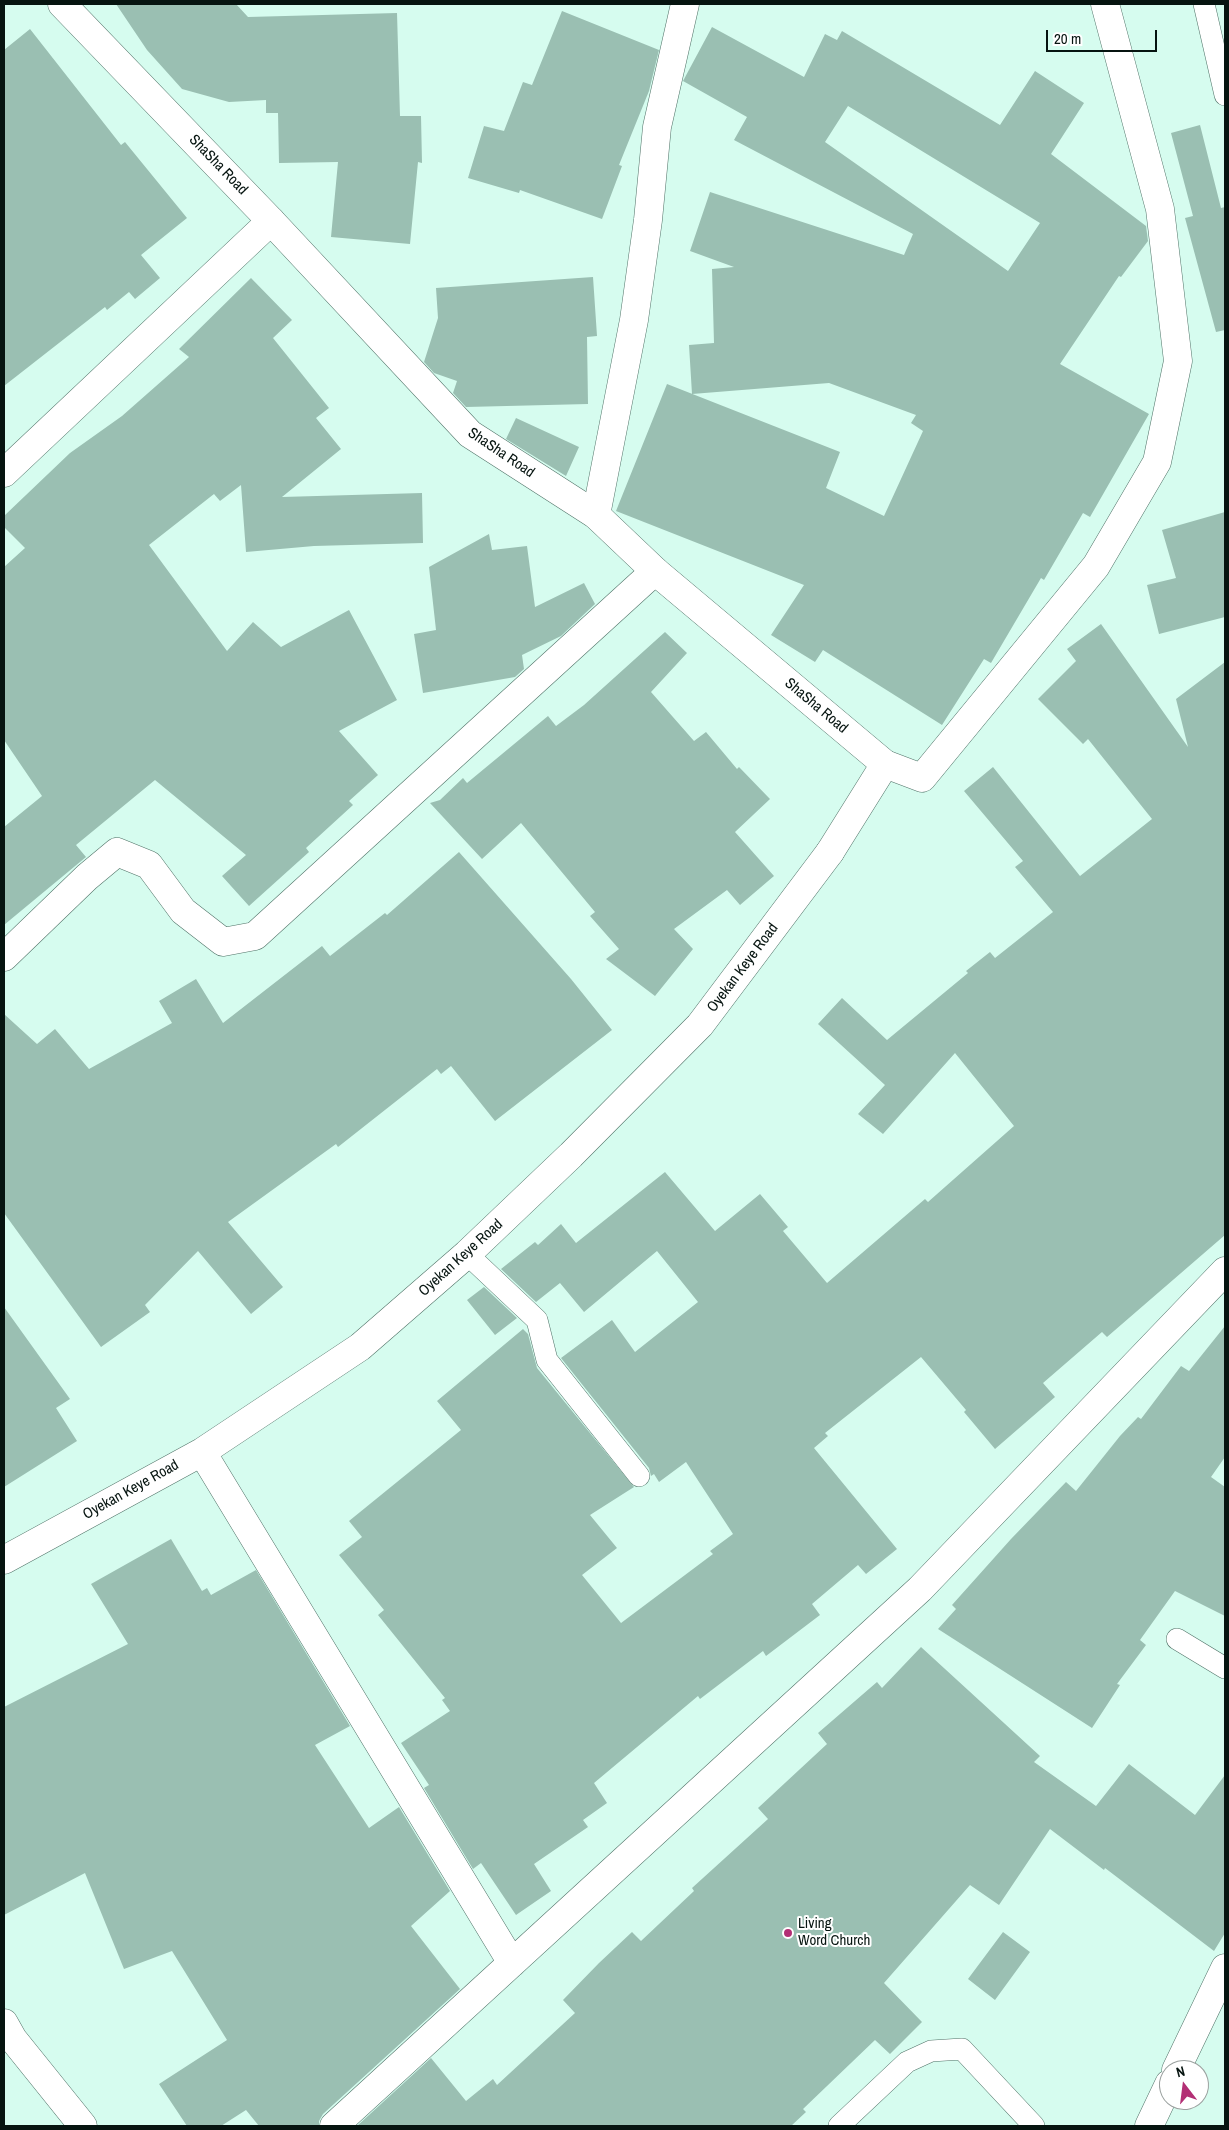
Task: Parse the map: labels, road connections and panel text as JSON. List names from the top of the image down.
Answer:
{
  "streets": {
    "street": ["ShaSha Road", "Oyekan Keye Road"]
  },
  "crossings": [
    ["ShaSha Road", "Oyekan Keye Road"]
  ],
  "places": ["Living Word Church"],
  "scale_bar": "20 m",
  "north": "top"
}
